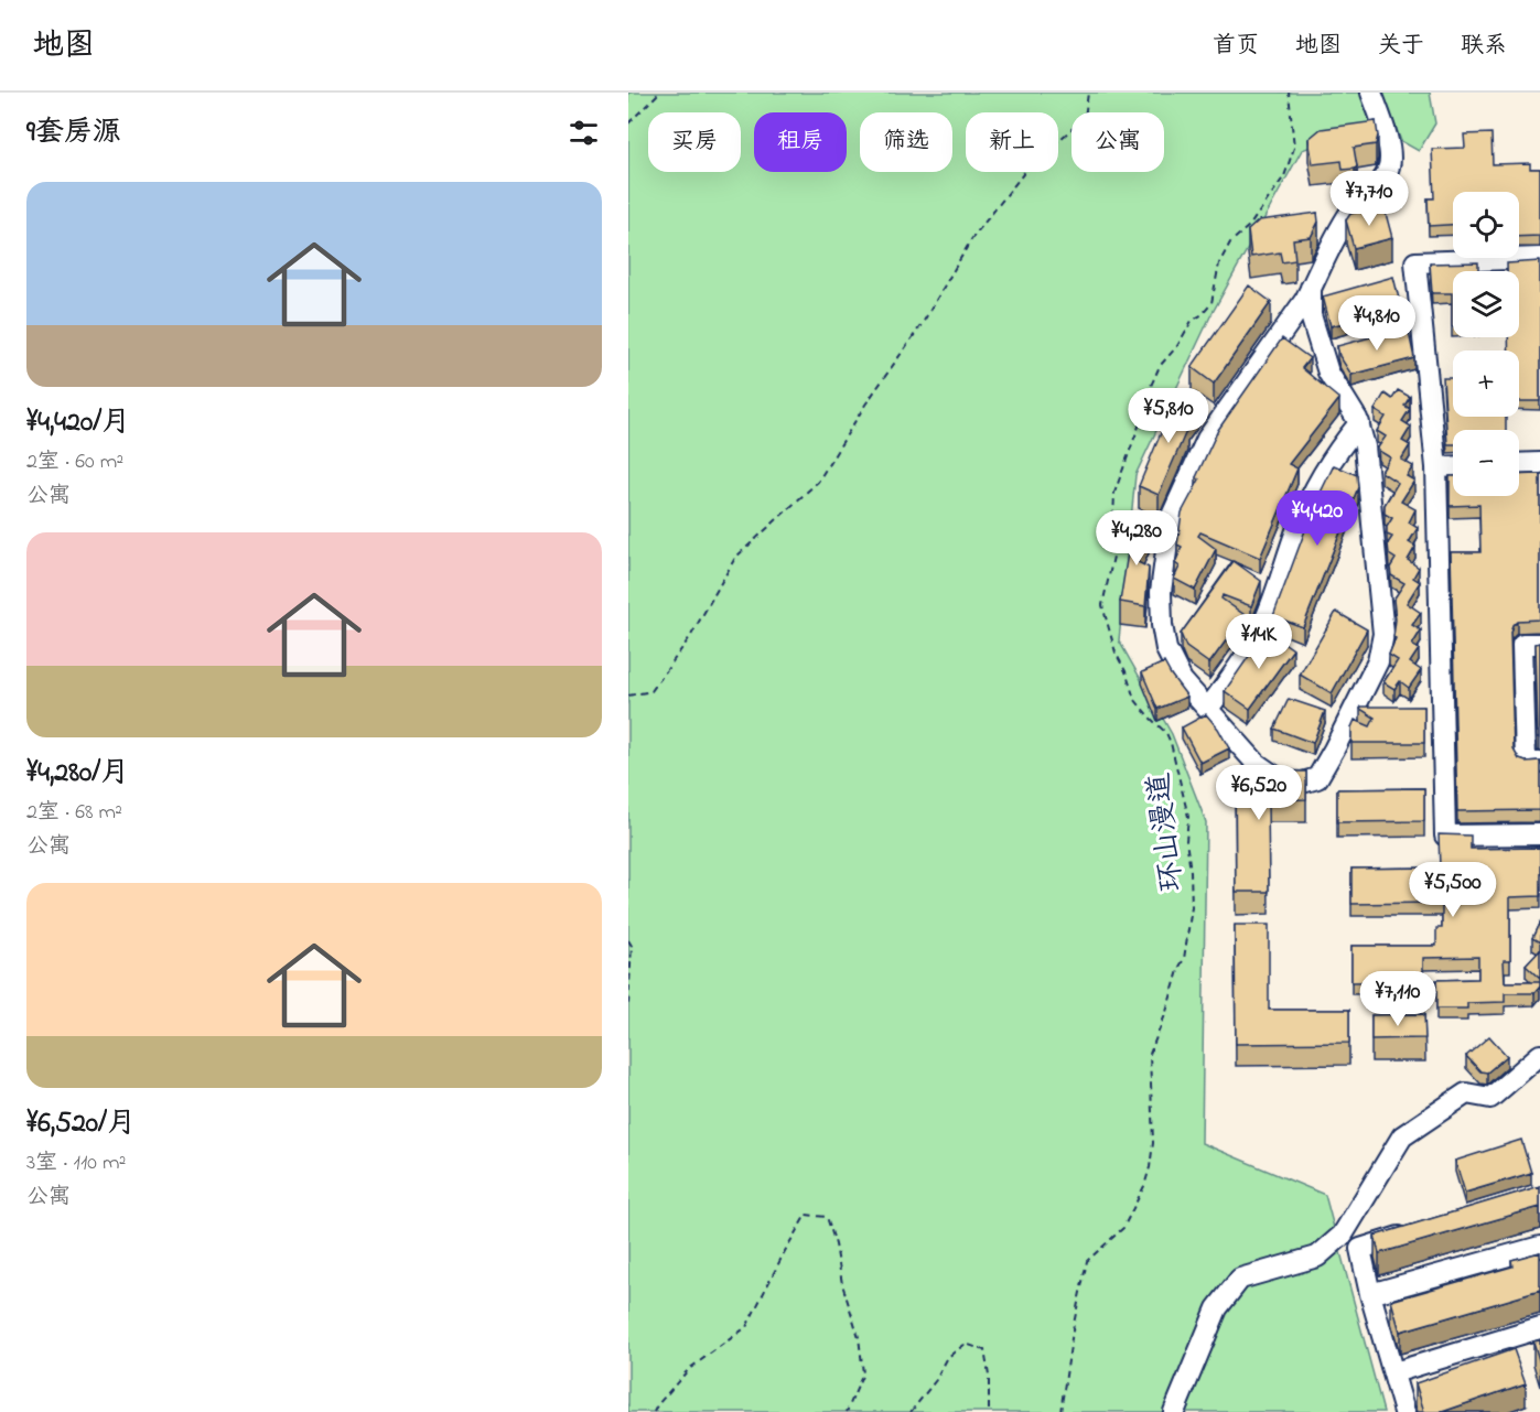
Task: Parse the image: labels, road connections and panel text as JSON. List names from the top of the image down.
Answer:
{
  "streets": {
    "path": ["环山漫道"]
  },
  "page": {
    "header": "地图",
    "nav": [
      "首页",
      "地图",
      "关于",
      "联系"
    ],
    "heading": "9套房源",
    "chip": [
      "买房",
      "租房",
      "筛选",
      "新上",
      "公寓"
    ],
    "price": [
      "¥7,710",
      "¥4,810",
      "¥5,810",
      "¥4,420",
      "¥4,280",
      "¥14K",
      "¥6,520",
      "¥5,500",
      "¥7,110"
    ],
    "list": [
      {
        "name": "¥4,420/月",
        "note": "2室 · 60 m² · 公寓"
      },
      {
        "name": "¥4,280/月",
        "note": "2室 · 68 m² · 公寓"
      },
      {
        "name": "¥6,520/月",
        "note": "3室 · 110 m² · 公寓"
      }
    ],
    "map_buttons": ["+", "−"]
  }
}
